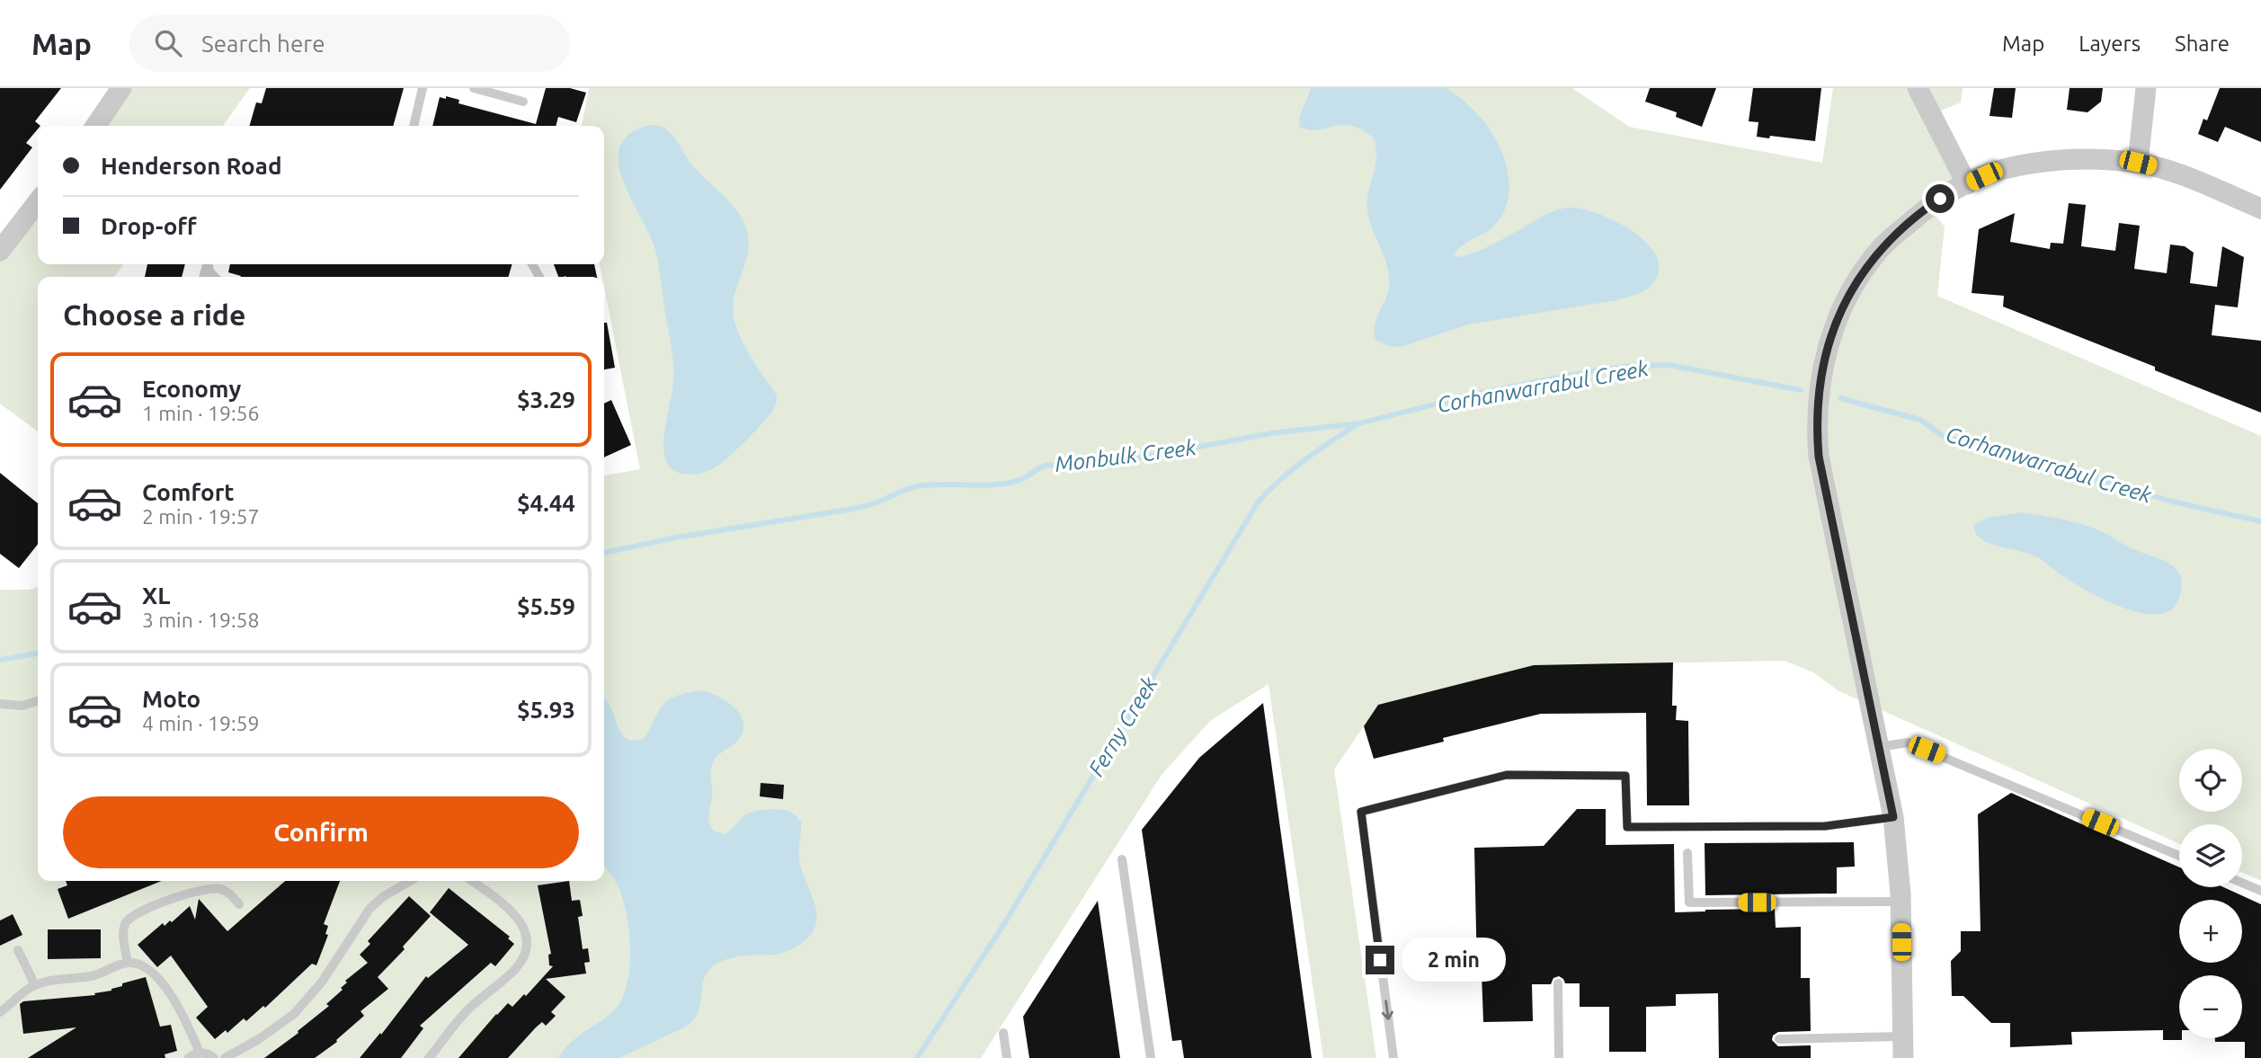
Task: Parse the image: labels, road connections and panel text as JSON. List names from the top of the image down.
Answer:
{
  "water": ["Corhanwarrabul Creek", "Monbulk Creek", "Ferny Creek"],
  "page": {
    "header": "Map",
    "search": "Search here",
    "nav": ["Map", "Layers", "Share"],
    "banner": ["Henderson Road", "Drop-off"],
    "heading": "Choose a ride",
    "list": [
      {
        "name": "Economy",
        "note": "1 min · 19:56",
        "value": "$3.29"
      },
      {
        "name": "Comfort",
        "note": "2 min · 19:57",
        "value": "$4.44"
      },
      {
        "name": "XL",
        "note": "3 min · 19:58",
        "value": "$5.59"
      },
      {
        "name": "Moto",
        "note": "4 min · 19:59",
        "value": "$5.93"
      }
    ],
    "map_buttons": ["+", "−"],
    "buttons": "Confirm",
    "bubble": "2 min"
  }
}
